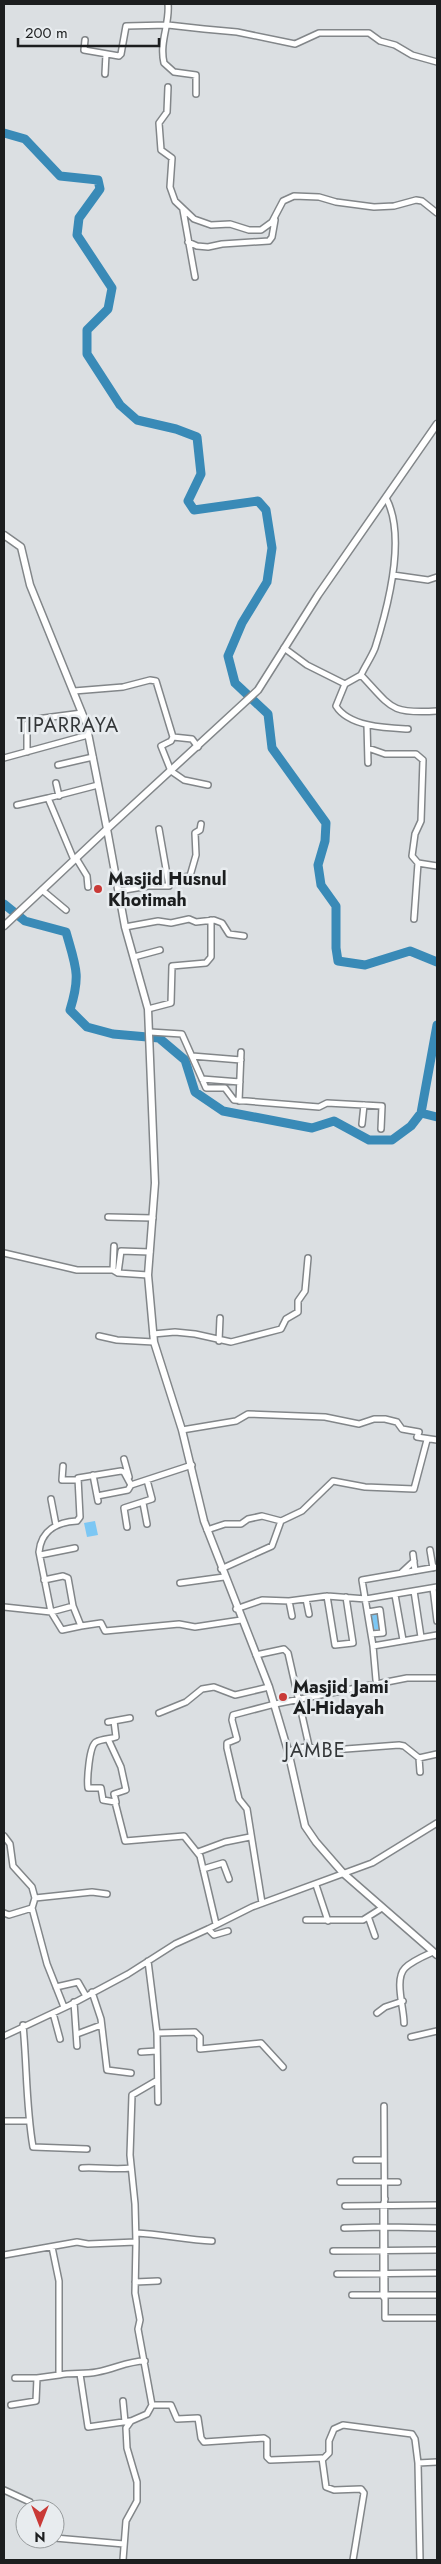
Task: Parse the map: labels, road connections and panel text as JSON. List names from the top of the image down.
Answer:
{
  "districts": ["TIPARRAYA", "JAMBE"],
  "places": ["Masjid Husnul Khotimah", "Masjid Jami Al-Hidayah"],
  "scale_bar": "200 m",
  "north": "bottom"
}
